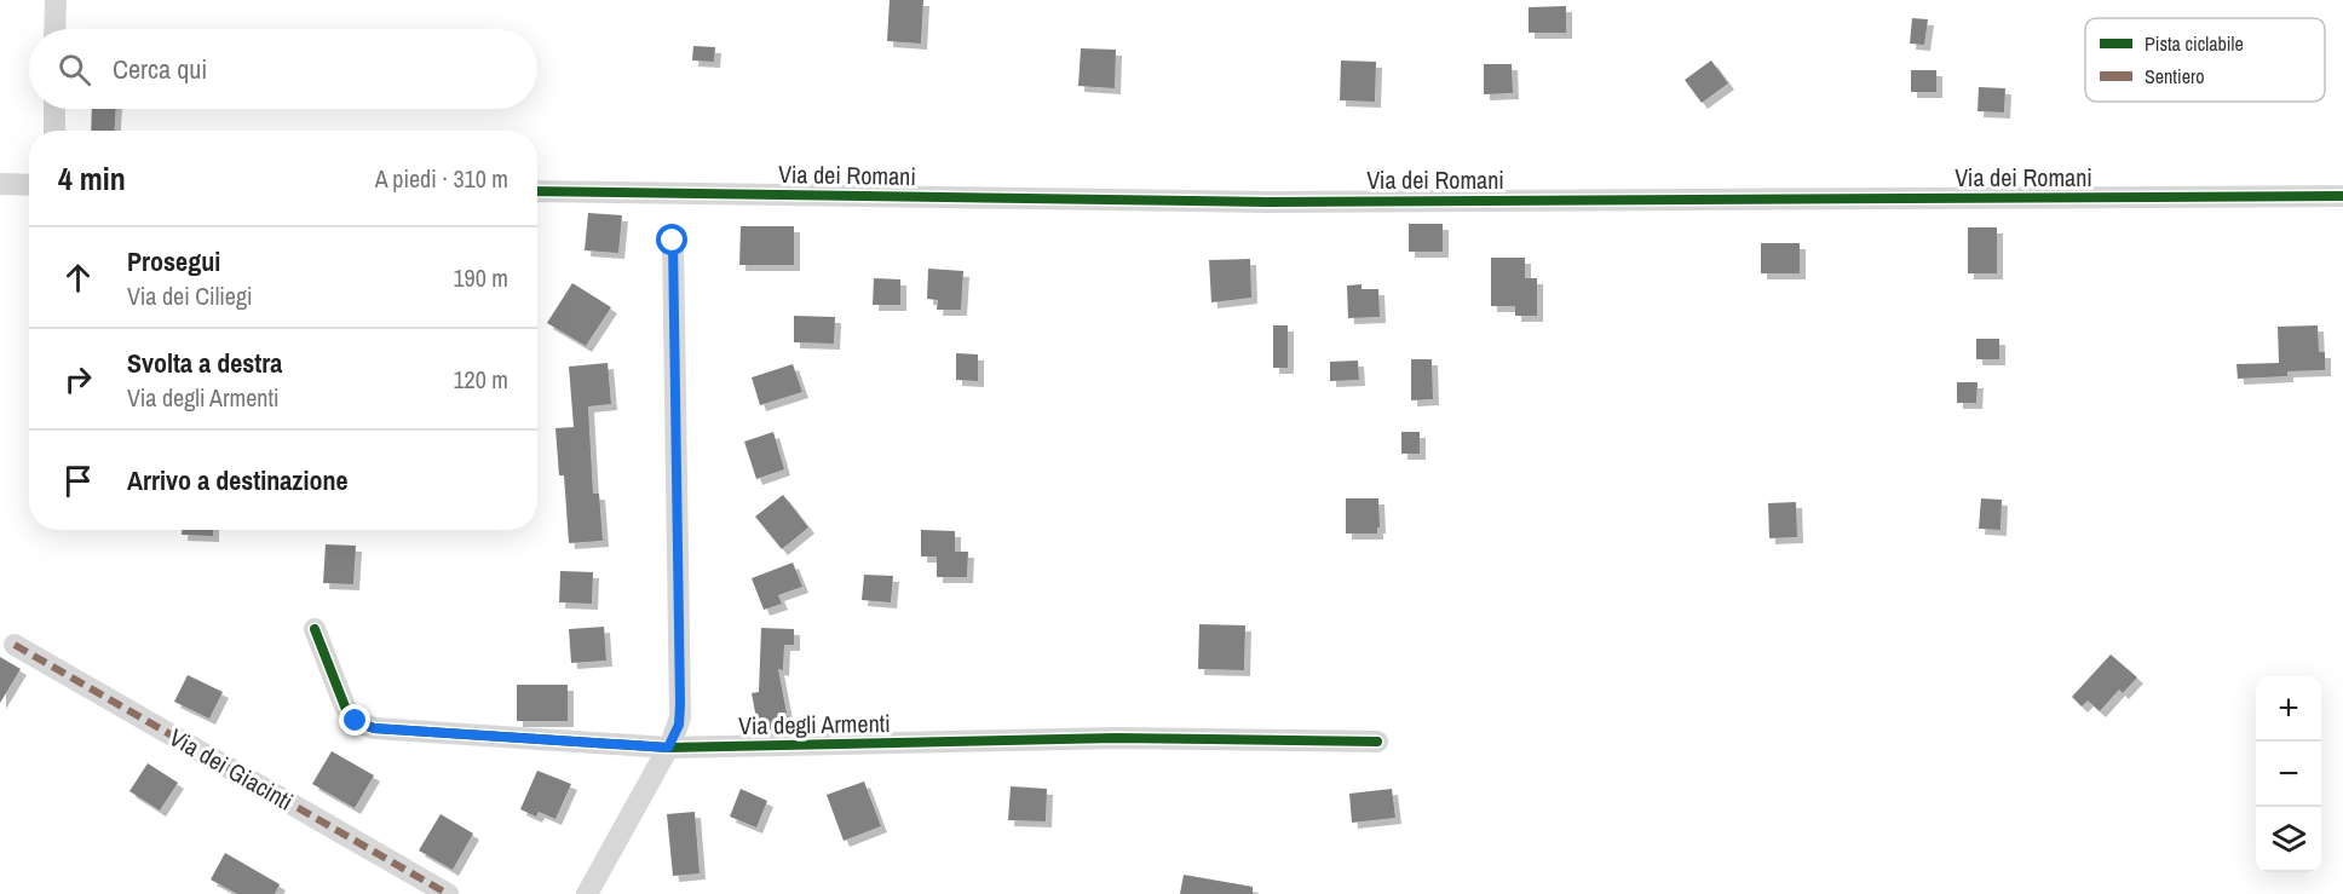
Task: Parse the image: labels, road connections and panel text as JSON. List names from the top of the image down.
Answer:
{
  "streets": {
    "street": ["Via dei Romani", "Via degli Armenti", "Via dei Giacinti"]
  },
  "legend": ["Pista ciclabile", "Sentiero"],
  "page": {
    "search": "Cerca qui",
    "heading": ["4 min", "A piedi · 310 m"],
    "list": [
      ["Prosegui", "Via dei Ciliegi", "190 m"],
      ["Svolta a destra", "Via degli Armenti", "120 m"],
      "Arrivo a destinazione"
    ],
    "map_buttons": ["+", "−"]
  }
}
